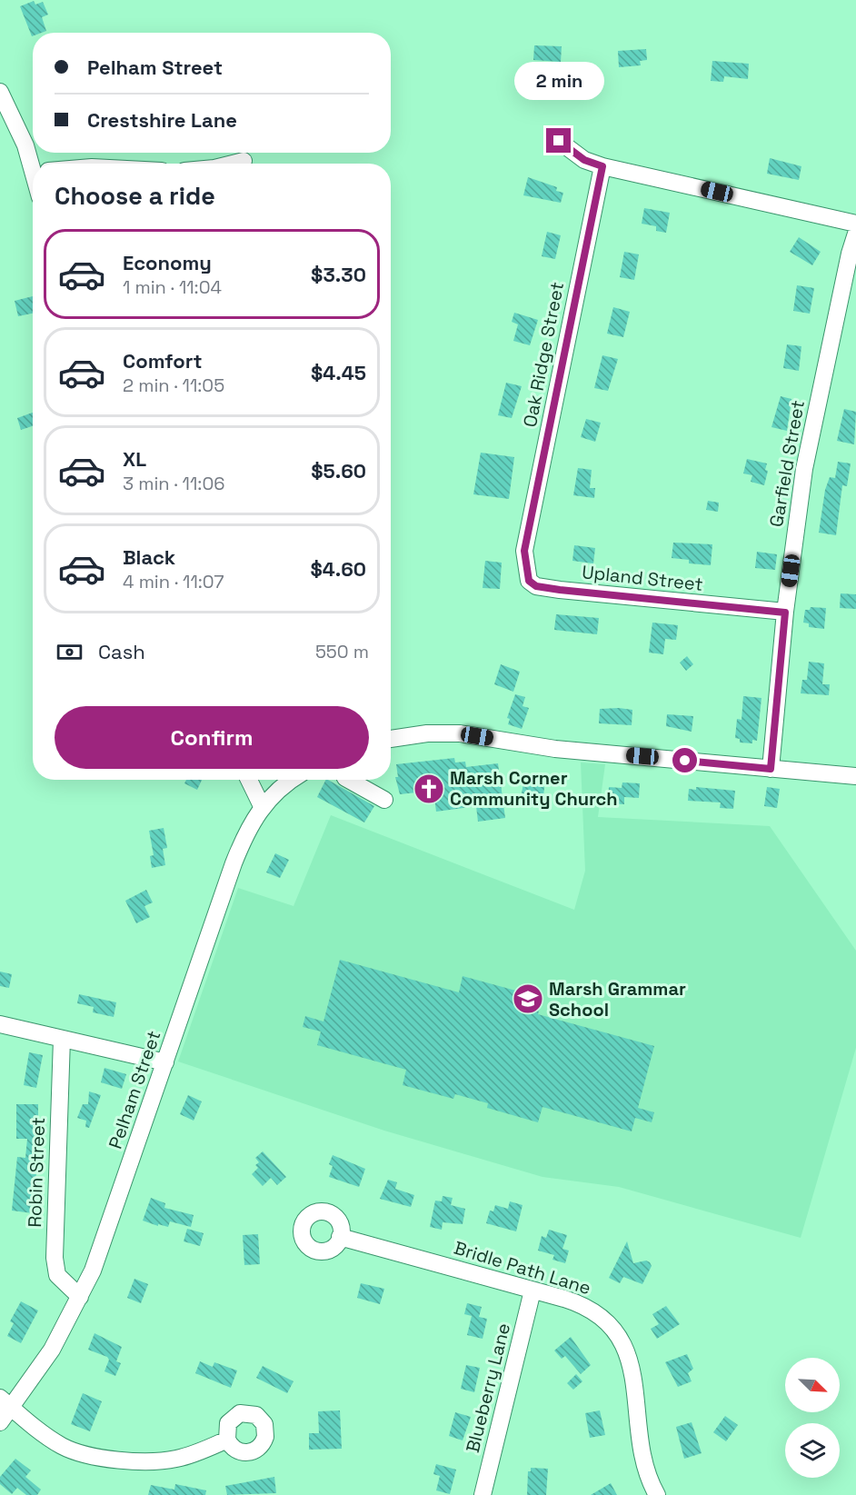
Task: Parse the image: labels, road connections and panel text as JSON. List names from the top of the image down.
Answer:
{
  "streets": {
    "street": [
      "Oak Ridge Street",
      "Garfield Street",
      "Upland Street",
      "Pelham Street",
      "Robin Street",
      "Bridle Path Lane",
      "Blueberry Lane"
    ]
  },
  "crossings": [
    ["Oak Ridge Street", "Upland Street"],
    ["Garfield Street", "Upland Street"],
    ["Pelham Street", "Robin Street"],
    ["Bridle Path Lane", "Blueberry Lane"]
  ],
  "places": {
    "church": ["Marsh Corner Community Church"],
    "school or university": ["Marsh Grammar School"]
  },
  "north": "bottom right",
  "page": {
    "banner": ["Pelham Street", "Crestshire Lane"],
    "bubble": "2 min",
    "heading": "Choose a ride",
    "list": [
      {
        "name": "Economy",
        "note": "1 min · 11:04",
        "value": "$3.30"
      },
      {
        "name": "Comfort",
        "note": "2 min · 11:05",
        "value": "$4.45"
      },
      {
        "name": "XL",
        "note": "3 min · 11:06",
        "value": "$5.60"
      },
      {
        "name": "Black",
        "note": "4 min · 11:07",
        "value": "$4.60"
      }
    ],
    "pay": ["Cash", "550 m"],
    "buttons": "Confirm"
  }
}
